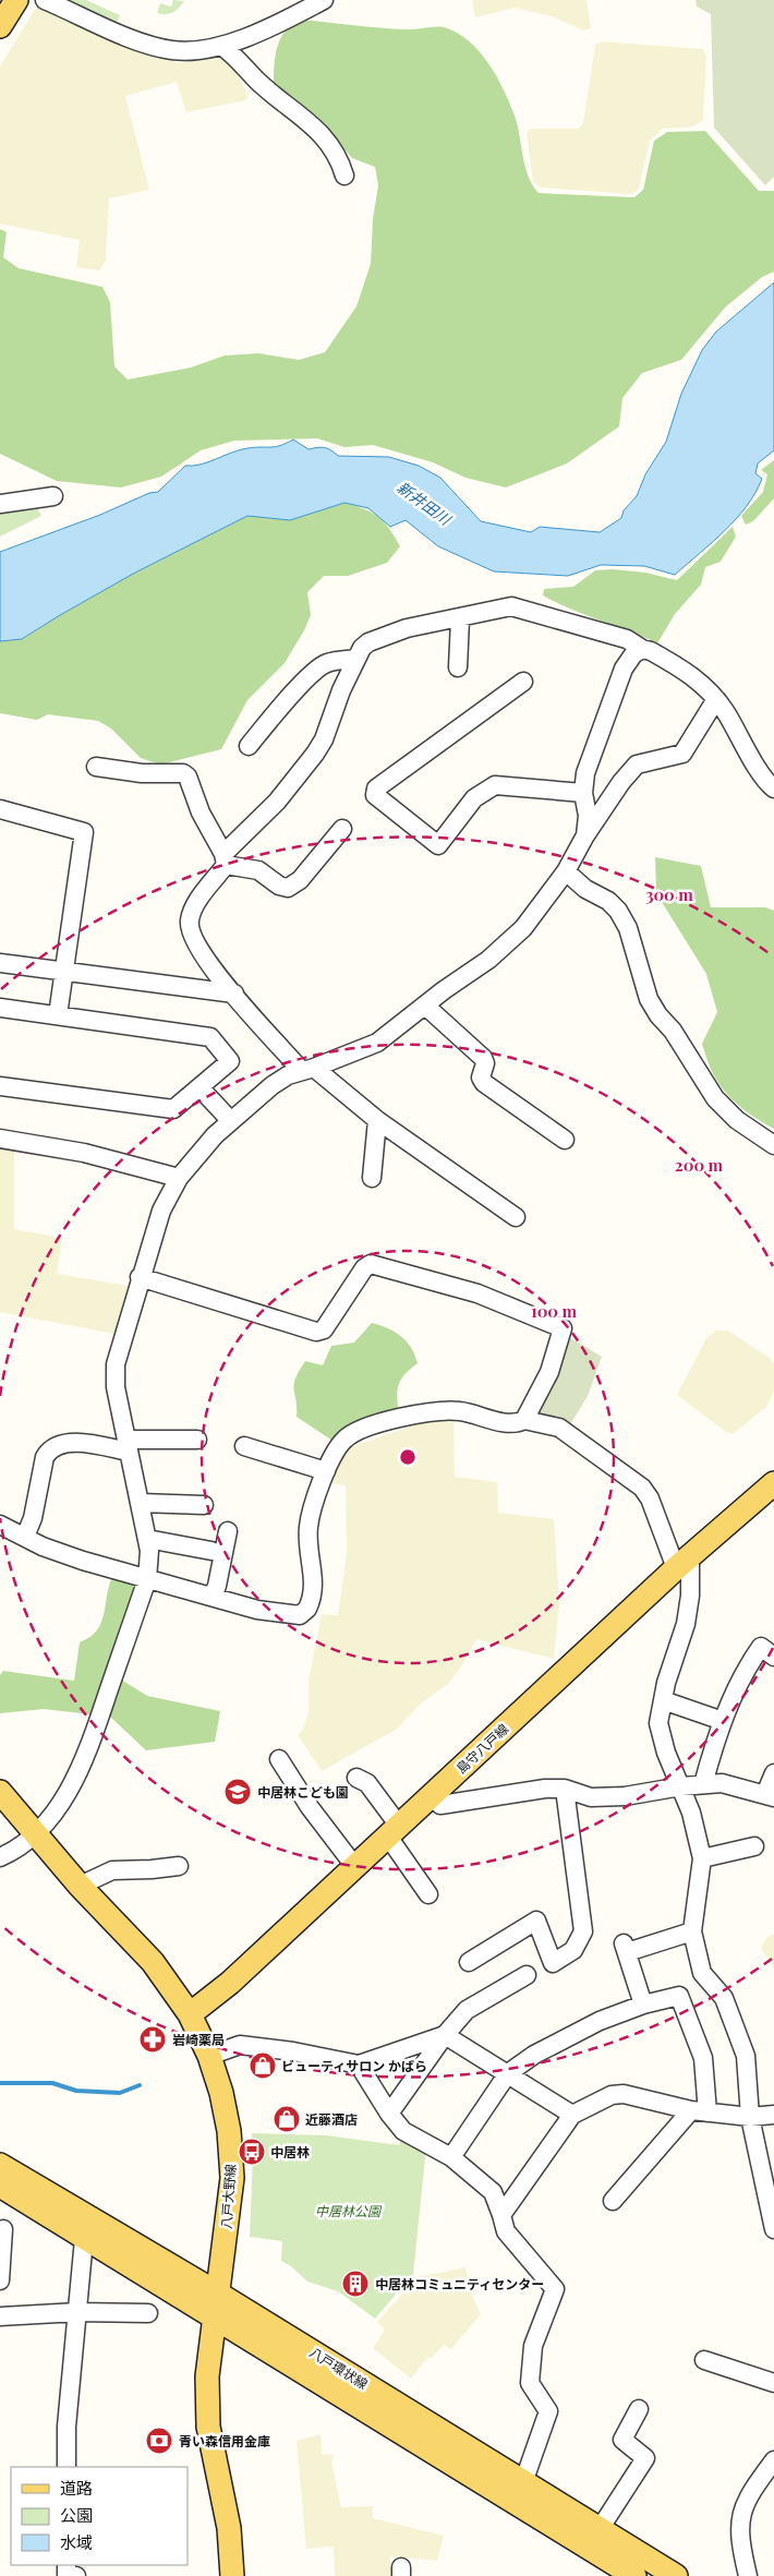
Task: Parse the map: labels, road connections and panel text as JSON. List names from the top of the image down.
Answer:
{
  "streets": {
    "main road": ["島守八戸線", "八戸大野線", "八戸環状線"]
  },
  "crossings": [
    ["島守八戸線", "八戸大野線"],
    ["八戸大野線", "八戸環状線"]
  ],
  "water": ["新井田川"],
  "parks": ["中居林公園"],
  "places": {
    "school or university": ["中居林こども園"],
    "pharmacy": ["岩崎薬局"],
    "shop": ["ビューティサロン かばら", "近藤酒店"],
    "bus stop": ["中居林"],
    "building": ["中居林コミュニティセンター"],
    "bank": ["青い森信用金庫"]
  },
  "legend": ["道路", "公園", "水域"],
  "rings": ["300 m", "200 m", "100 m"]
}
